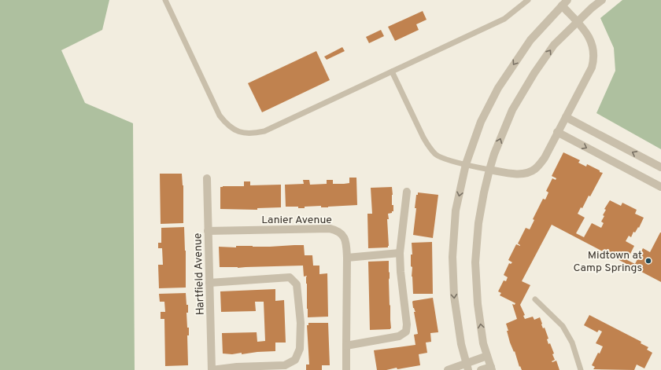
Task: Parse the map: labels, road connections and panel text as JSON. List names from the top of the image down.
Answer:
{
  "streets": {
    "street": ["Lanier Avenue", "Hartfield Avenue"]
  },
  "crossings": [
    ["Lanier Avenue", "Hartfield Avenue"]
  ],
  "places": ["Midtown at Camp Springs"]
}
